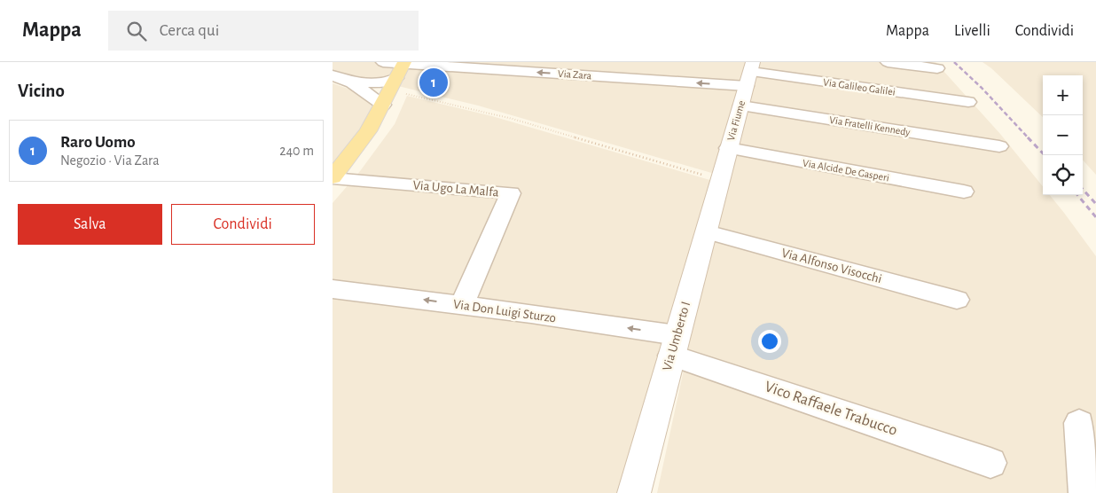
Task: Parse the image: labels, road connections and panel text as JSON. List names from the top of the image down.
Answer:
{
  "streets": {
    "main road": ["Via Fiume", "Via Umberto I"],
    "street": [
      "Via Zara",
      "Via Galileo Galilei",
      "Via Fratelli Kennedy",
      "Via Alcide De Gasperi",
      "Via Ugo La Malfa",
      "Via Alfonso Visocchi",
      "Via Don Luigi Sturzo",
      "Vico Raffaele Trabucco"
    ]
  },
  "crossings": [
    ["Via Zara", "Via Galileo Galilei"],
    ["Via Zara", "Via Fiume"],
    ["Via Galileo Galilei", "Via Fiume"],
    ["Via Fiume", "Via Fratelli Kennedy"],
    ["Via Fiume", "Via Alcide De Gasperi"],
    ["Via Fiume", "Via Umberto I"],
    ["Via Ugo La Malfa", "Via Don Luigi Sturzo"],
    ["Via Alfonso Visocchi", "Via Umberto I"],
    ["Via Don Luigi Sturzo", "Via Umberto I"],
    ["Via Don Luigi Sturzo", "Vico Raffaele Trabucco"],
    ["Via Umberto I", "Vico Raffaele Trabucco"]
  ],
  "one_way": ["Via Zara", "Via Don Luigi Sturzo"],
  "page": {
    "header": "Mappa",
    "search": "Cerca qui",
    "nav": ["Mappa", "Livelli", "Condividi"],
    "heading": "Vicino",
    "pins": "1",
    "map_buttons": ["+", "−"],
    "list": [
      {
        "mark": "1",
        "name": "Raro Uomo",
        "note": "Negozio · Via Zara",
        "value": "240 m"
      }
    ],
    "buttons": ["Salva", "Condividi"]
  }
}
